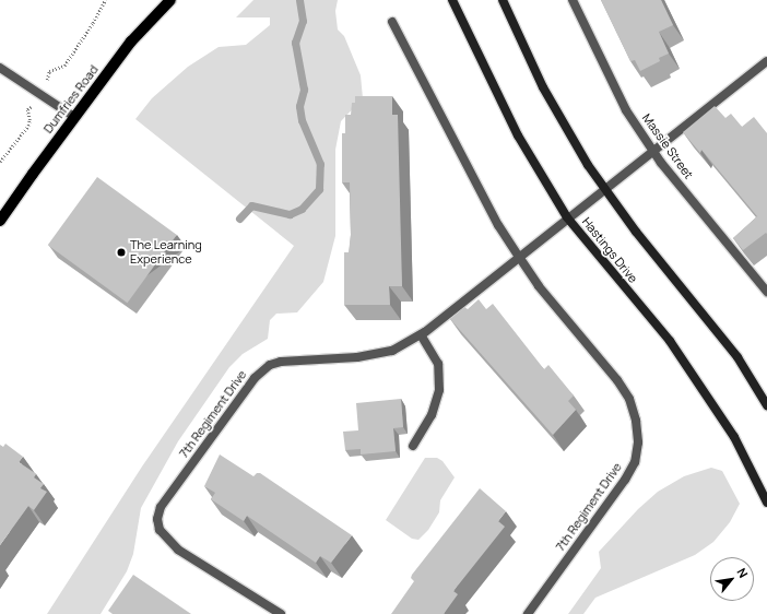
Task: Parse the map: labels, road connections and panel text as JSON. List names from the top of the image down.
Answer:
{
  "streets": {
    "main road": ["Dumfries Road"],
    "street": ["Massie Street", "Hastings Drive", "7th Regiment Drive"]
  },
  "crossings": [
    ["Massie Street", "7th Regiment Drive"],
    ["Hastings Drive", "7th Regiment Drive"]
  ],
  "places": ["The Learning Experience"],
  "north": "top right"
}
